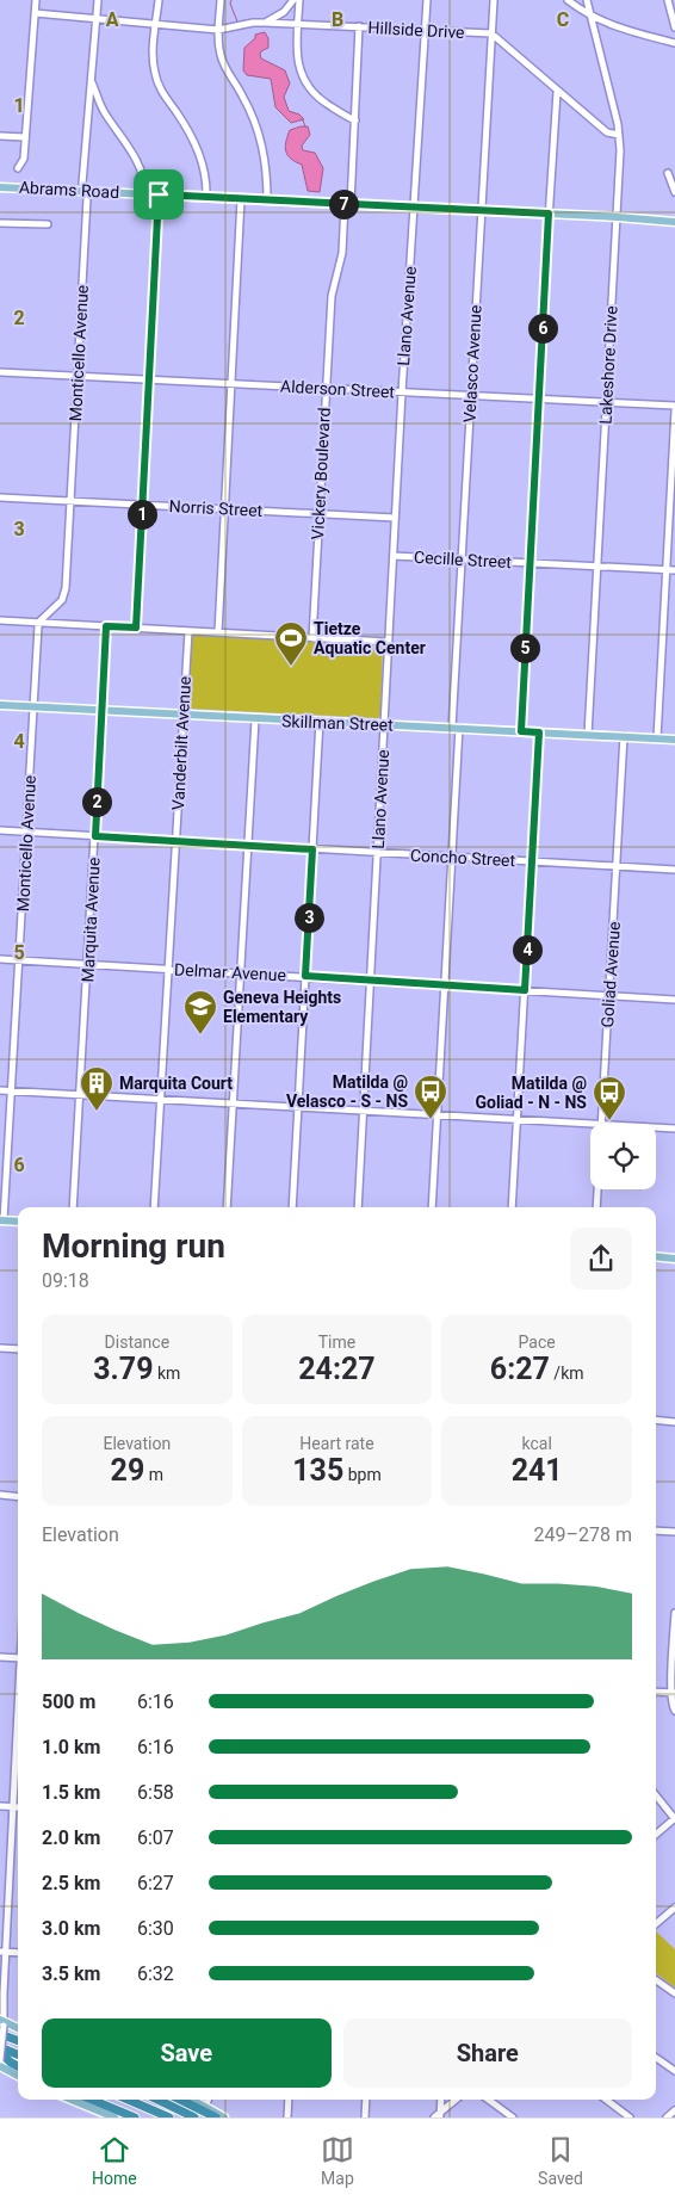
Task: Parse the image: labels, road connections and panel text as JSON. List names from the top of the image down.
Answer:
{
  "streets": {
    "main road": ["Abrams Road", "Skillman Street"],
    "street": [
      "Hillside Drive",
      "Llano Avenue",
      "Monticello Avenue",
      "Velasco Avenue",
      "Lakeshore Drive",
      "Alderson Street",
      "Vickery Boulevard",
      "Norris Street",
      "Cecille Street",
      "Vanderbilt Avenue",
      "Concho Street",
      "Marquita Avenue",
      "Delmar Avenue",
      "Goliad Avenue"
    ]
  },
  "crossings": [
    ["Hillside Drive", "Llano Avenue"],
    ["Hillside Drive", "Monticello Avenue"],
    ["Hillside Drive", "Velasco Avenue"],
    ["Hillside Drive", "Vickery Boulevard"],
    ["Abrams Road", "Llano Avenue"],
    ["Abrams Road", "Monticello Avenue"],
    ["Abrams Road", "Velasco Avenue"],
    ["Abrams Road", "Lakeshore Drive"],
    ["Abrams Road", "Vickery Boulevard"],
    ["Llano Avenue", "Alderson Street"],
    ["Llano Avenue", "Norris Street"],
    ["Llano Avenue", "Cecille Street"],
    ["Llano Avenue", "Skillman Street"],
    ["Llano Avenue", "Concho Street"],
    ["Llano Avenue", "Delmar Avenue"],
    ["Monticello Avenue", "Alderson Street"],
    ["Monticello Avenue", "Norris Street"],
    ["Monticello Avenue", "Skillman Street"],
    ["Monticello Avenue", "Concho Street"],
    ["Monticello Avenue", "Delmar Avenue"],
    ["Velasco Avenue", "Alderson Street"],
    ["Velasco Avenue", "Cecille Street"],
    ["Velasco Avenue", "Skillman Street"],
    ["Velasco Avenue", "Concho Street"],
    ["Velasco Avenue", "Delmar Avenue"],
    ["Lakeshore Drive", "Alderson Street"],
    ["Lakeshore Drive", "Cecille Street"],
    ["Lakeshore Drive", "Skillman Street"],
    ["Alderson Street", "Vickery Boulevard"],
    ["Vickery Boulevard", "Norris Street"],
    ["Skillman Street", "Vanderbilt Avenue"],
    ["Skillman Street", "Marquita Avenue"],
    ["Skillman Street", "Goliad Avenue"],
    ["Vanderbilt Avenue", "Concho Street"],
    ["Vanderbilt Avenue", "Delmar Avenue"],
    ["Concho Street", "Marquita Avenue"],
    ["Concho Street", "Goliad Avenue"],
    ["Marquita Avenue", "Delmar Avenue"],
    ["Delmar Avenue", "Goliad Avenue"]
  ],
  "places": {
    "sports": ["Tietze Aquatic Center"],
    "school or university": ["Geneva Heights Elementary"],
    "building": ["Marquita Court"],
    "bus stop": ["Matilda @ Velasco - S - NS", "Matilda @ Goliad - N - NS"]
  },
  "page": {
    "pins": [
      "7",
      "6",
      "1",
      "5",
      "2",
      "3",
      "4"
    ],
    "heading": ["Morning run", "09:18"],
    "stats": [
      ["Distance", "3.79 km"],
      ["Time", "24:27"],
      ["Pace", "6:27 /km"],
      ["Elevation", "29 m"],
      ["Heart rate", "135 bpm"],
      ["kcal", "241"]
    ],
    "chart": ["Elevation", "249–278 m"],
    "list": [
      {
        "name": "500 m",
        "note": "6:16"
      },
      {
        "name": "1.0 km",
        "note": "6:16"
      },
      {
        "name": "1.5 km",
        "note": "6:58"
      },
      {
        "name": "2.0 km",
        "note": "6:07"
      },
      {
        "name": "2.5 km",
        "note": "6:27"
      },
      {
        "name": "3.0 km",
        "note": "6:30"
      },
      {
        "name": "3.5 km",
        "note": "6:32"
      }
    ],
    "buttons": ["Save", "Share"],
    "tabs": ["Home", "Map", "Saved"]
  },
  "grid": {
    "columns": ["A", "B", "C"],
    "rows": [
      "1",
      "2",
      "3",
      "4",
      "5",
      "6"
    ]
  }
}
